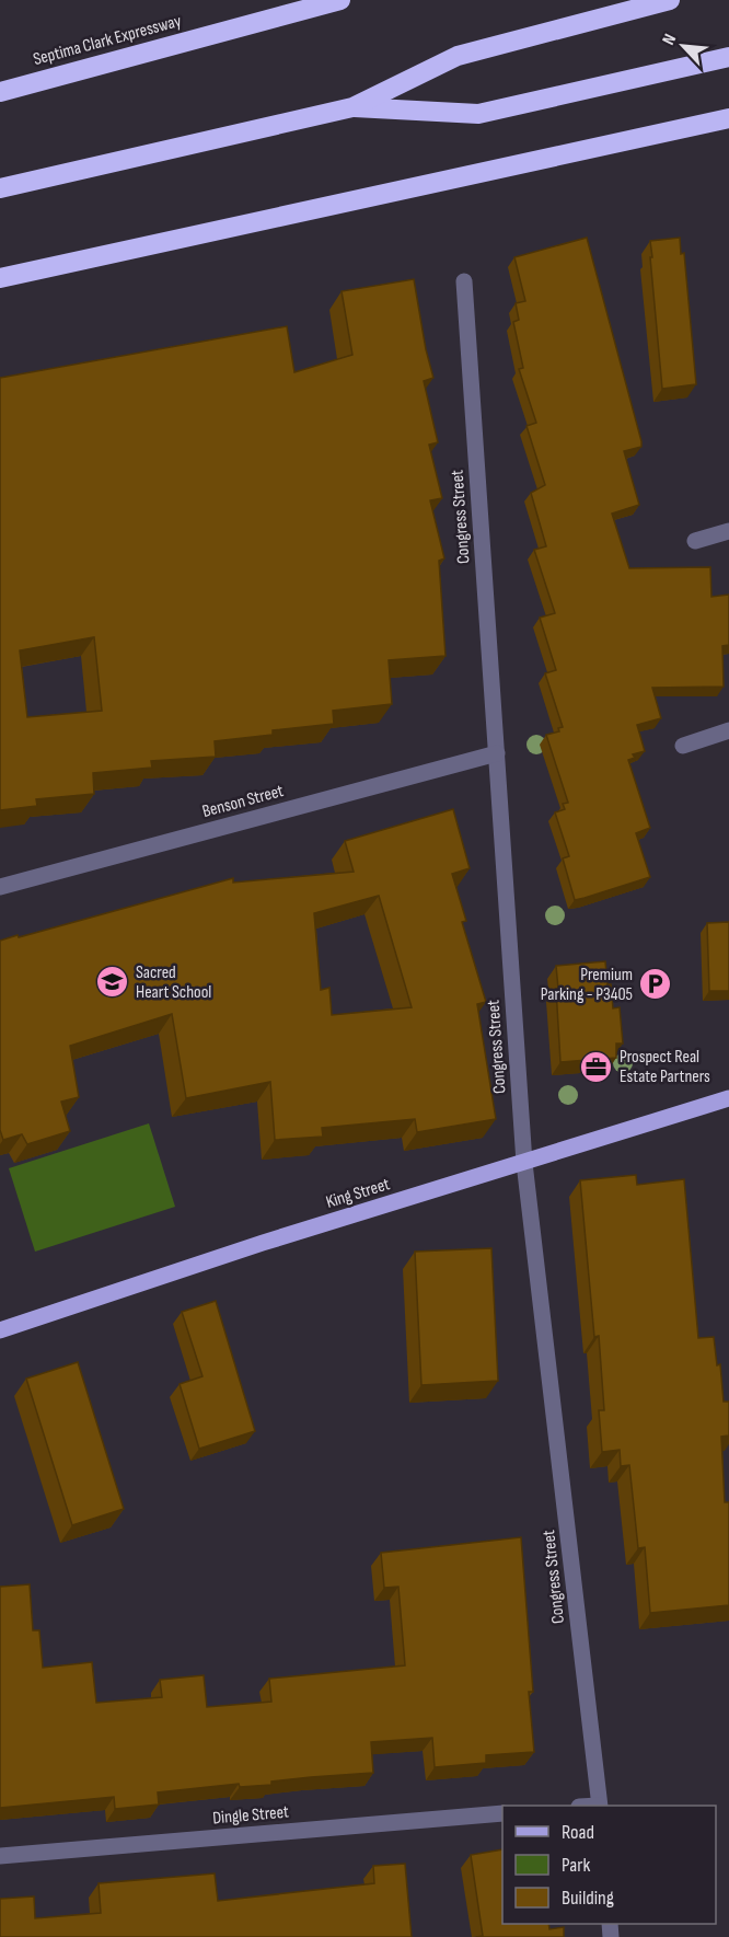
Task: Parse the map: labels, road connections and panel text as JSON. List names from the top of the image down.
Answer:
{
  "streets": {
    "highway": ["Septima Clark Expressway"],
    "main road": ["King Street"],
    "street": ["Congress Street", "Benson Street", "Dingle Street"]
  },
  "crossings": [
    ["Congress Street", "Benson Street"],
    ["Congress Street", "King Street"]
  ],
  "places": {
    "school or university": ["Sacred Heart School"],
    "parking": ["Premium Parking - P3405"],
    "office": ["Prospect Real Estate Partners"]
  },
  "legend": ["Road", "Park", "Building"],
  "north": "top left"
}
